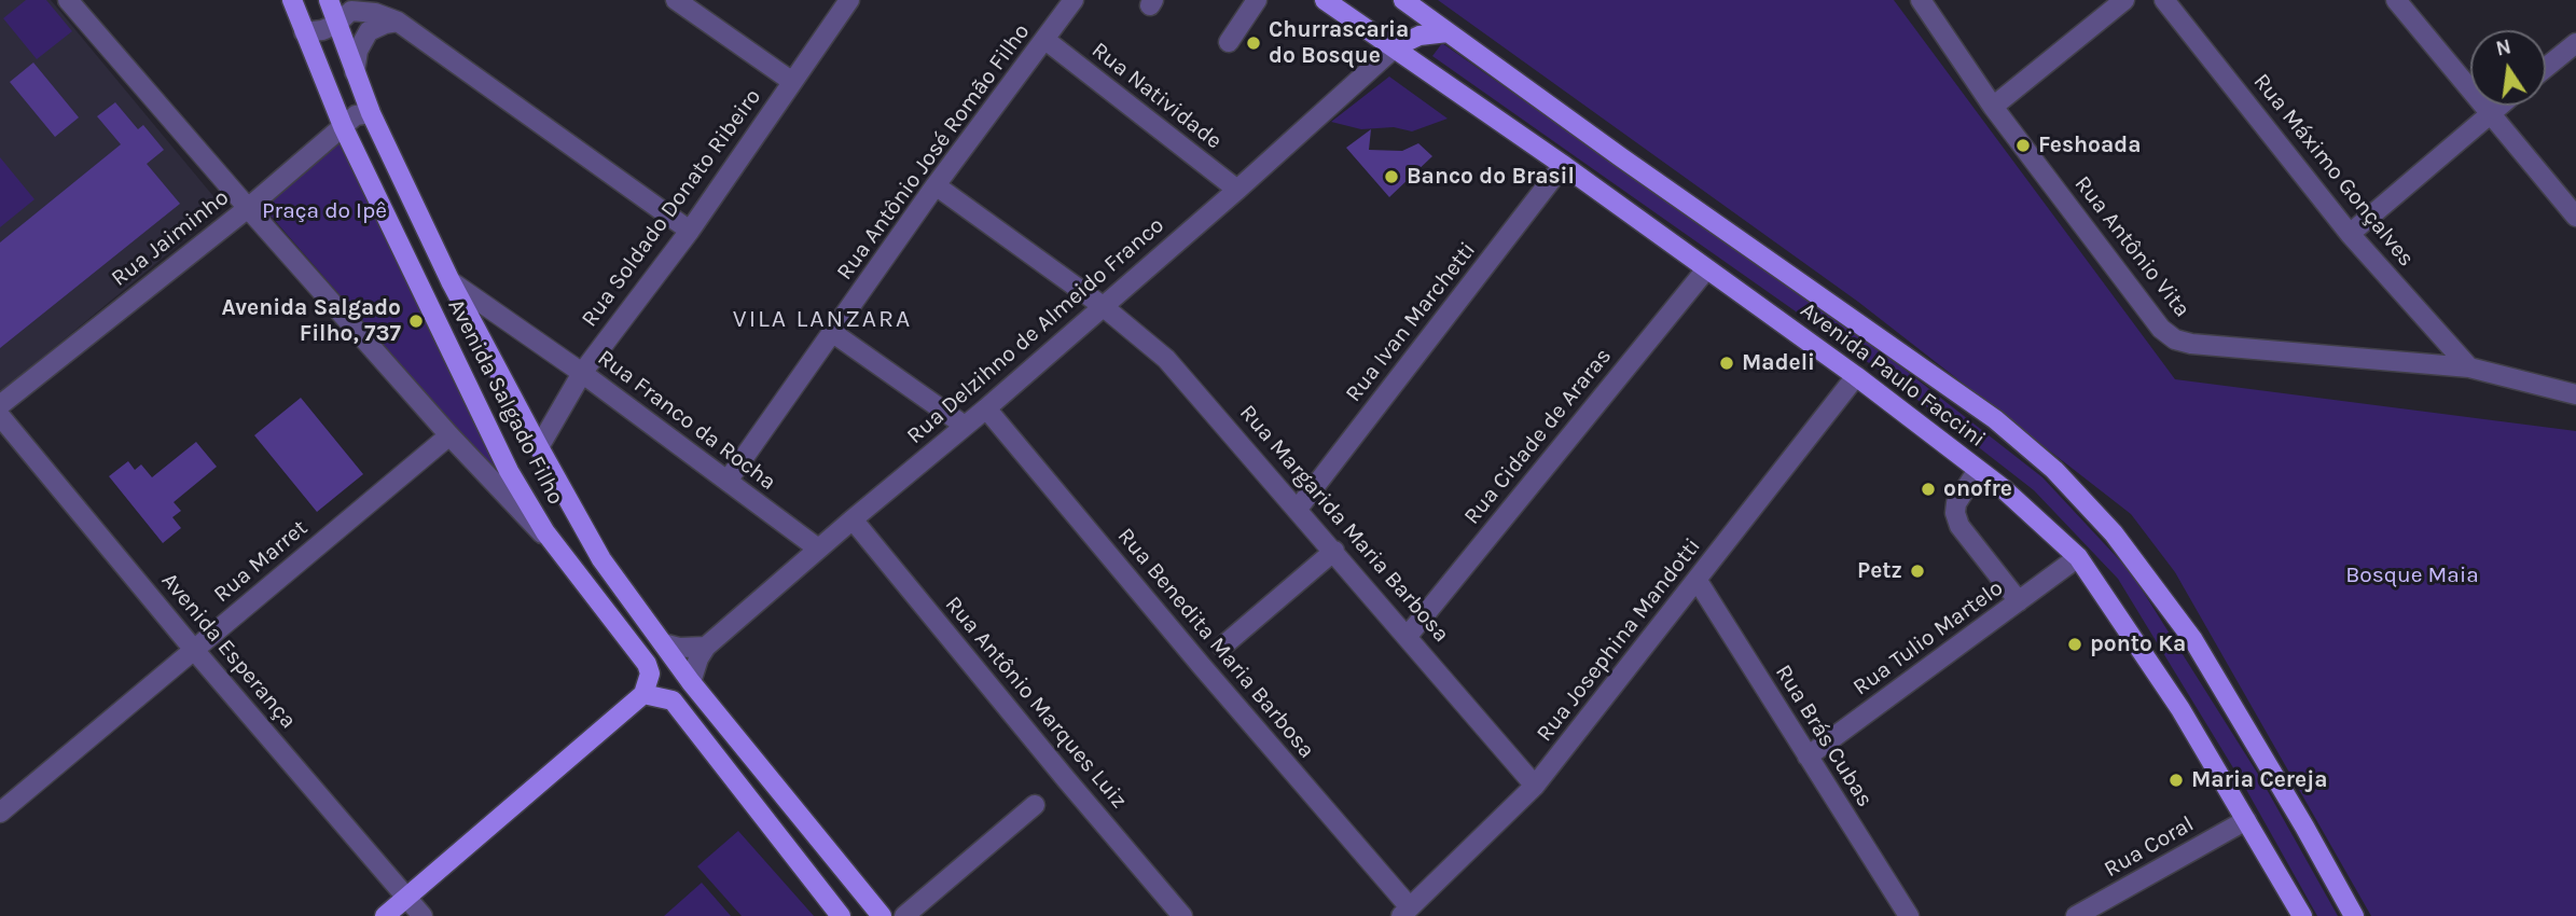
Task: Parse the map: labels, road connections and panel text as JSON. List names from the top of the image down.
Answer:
{
  "streets": {
    "main road": ["Avenida Paulo Faccini", "Avenida Salgado Filho"],
    "street": [
      "Rua Natividade",
      "Rua Antônio José Romão Filho",
      "Rua Máximo Gonçalves",
      "Rua Soldado Donato Ribeiro",
      "Rua Jaiminho",
      "Rua Antônio Vita",
      "Rua Ivan Marchetti",
      "Rua Delzihno de Almeido Franco",
      "Rua Franco da Rocha",
      "Rua Cidade de Araras",
      "Rua Margarida Maria Barbosa",
      "Rua Marret",
      "Rua Tulio Martelo",
      "Rua Josephina Mandotti",
      "Rua Benedita Maria Barbosa",
      "Avenida Esperança",
      "Rua Antônio Marques Luiz",
      "Rua Brás Cubas",
      "Rua Coral"
    ]
  },
  "crossings": [
    ["Rua Natividade", "Rua Antônio José Romão Filho"],
    ["Rua Natividade", "Rua Delzihno de Almeido Franco"],
    ["Rua Antônio José Romão Filho", "Rua Franco da Rocha"],
    ["Rua Antônio José Romão Filho", "Rua Margarida Maria Barbosa"],
    ["Rua Máximo Gonçalves", "Rua Antônio Vita"],
    ["Rua Soldado Donato Ribeiro", "Avenida Salgado Filho"],
    ["Rua Soldado Donato Ribeiro", "Rua Franco da Rocha"],
    ["Rua Jaiminho", "Avenida Salgado Filho"],
    ["Rua Ivan Marchetti", "Avenida Paulo Faccini"],
    ["Rua Ivan Marchetti", "Rua Margarida Maria Barbosa"],
    ["Rua Delzihno de Almeido Franco", "Avenida Paulo Faccini"],
    ["Rua Delzihno de Almeido Franco", "Avenida Salgado Filho"],
    ["Rua Delzihno de Almeido Franco", "Rua Franco da Rocha"],
    ["Rua Delzihno de Almeido Franco", "Rua Margarida Maria Barbosa"],
    ["Rua Delzihno de Almeido Franco", "Rua Benedita Maria Barbosa"],
    ["Rua Delzihno de Almeido Franco", "Rua Antônio Marques Luiz"],
    ["Avenida Paulo Faccini", "Rua Cidade de Araras"],
    ["Avenida Paulo Faccini", "Rua Tulio Martelo"],
    ["Avenida Paulo Faccini", "Rua Josephina Mandotti"],
    ["Avenida Paulo Faccini", "Rua Coral"],
    ["Avenida Salgado Filho", "Rua Franco da Rocha"],
    ["Rua Cidade de Araras", "Rua Margarida Maria Barbosa"],
    ["Rua Margarida Maria Barbosa", "Rua Josephina Mandotti"],
    ["Rua Marret", "Avenida Esperança"],
    ["Rua Tulio Martelo", "Rua Brás Cubas"],
    ["Rua Josephina Mandotti", "Rua Benedita Maria Barbosa"],
    ["Rua Josephina Mandotti", "Rua Brás Cubas"]
  ],
  "districts": ["VILA LANZARA"],
  "parks": ["Praça do Ipê", "Bosque Maia"],
  "places": [
    "Churrascaria do Bosque",
    "Feshoada",
    "Banco do Brasil",
    "Avenida Salgado Filho, 737",
    "Madeli",
    "onofre",
    "Petz",
    "ponto Ka",
    "Maria Cereja"
  ],
  "north": "top"
}
